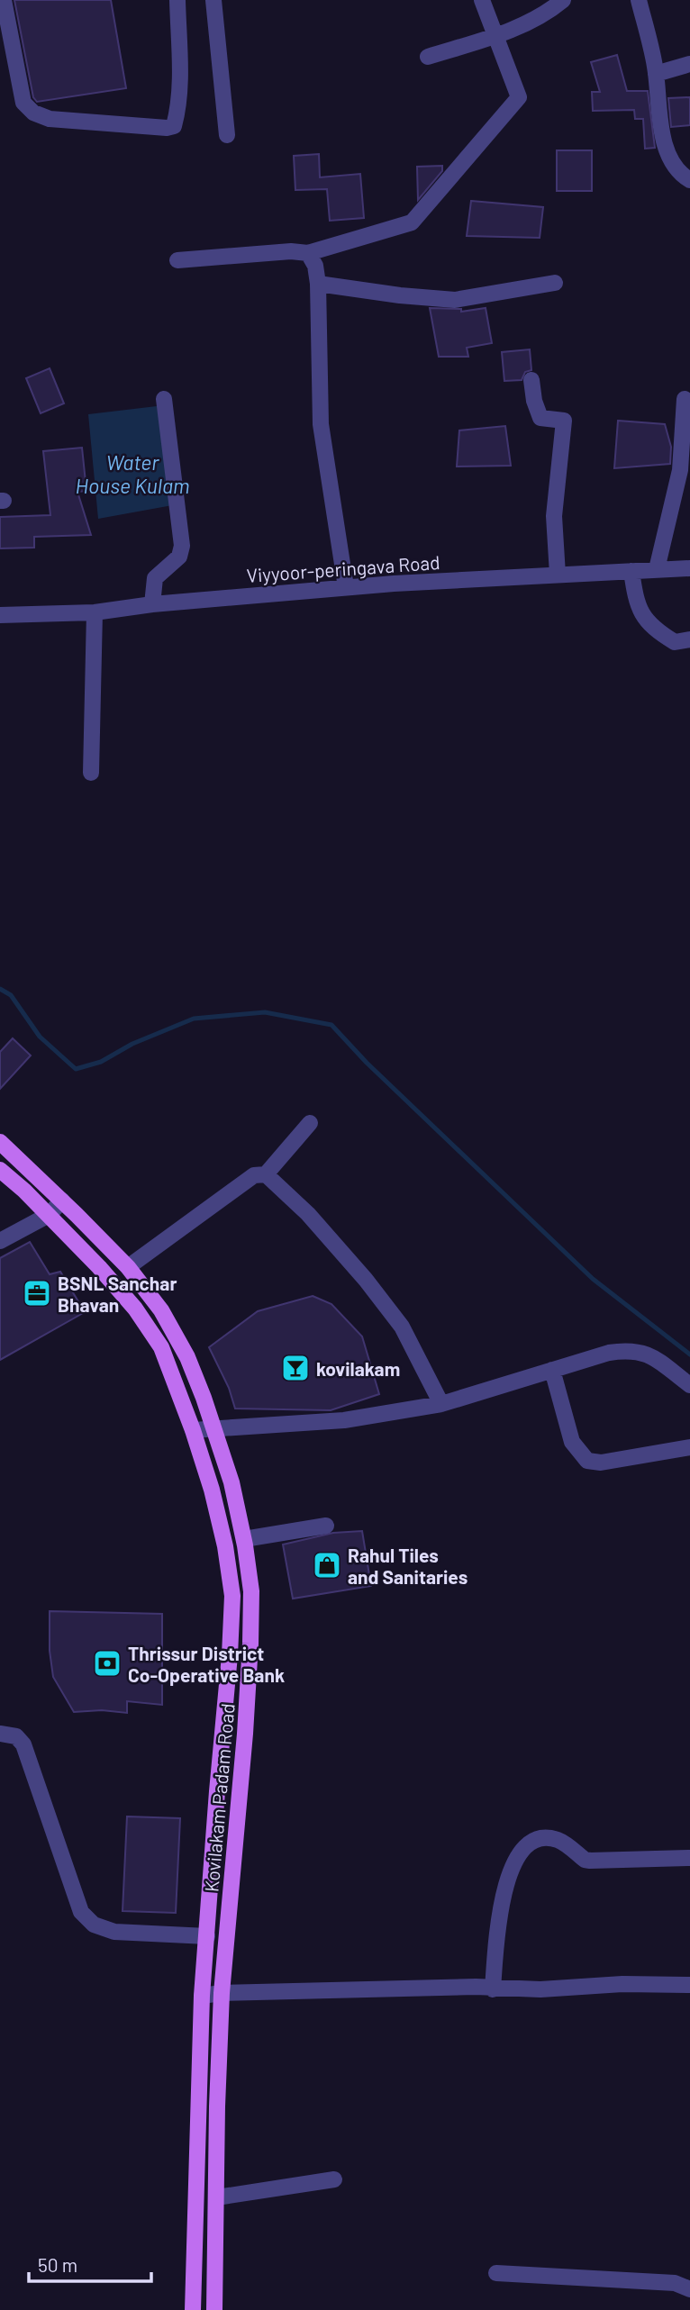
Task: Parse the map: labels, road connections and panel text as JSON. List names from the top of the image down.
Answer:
{
  "streets": {
    "main road": ["Kovilakam Padam Road"],
    "street": ["Viyyoor-peringava Road"]
  },
  "water": ["Water House Kulam"],
  "places": {
    "office": ["BSNL Sanchar Bhavan"],
    "bar": ["kovilakam"],
    "shop": ["Rahul Tiles and Sanitaries"],
    "bank": ["Thrissur District Co-Operative Bank"]
  },
  "scale_bar": "50 m"
}
